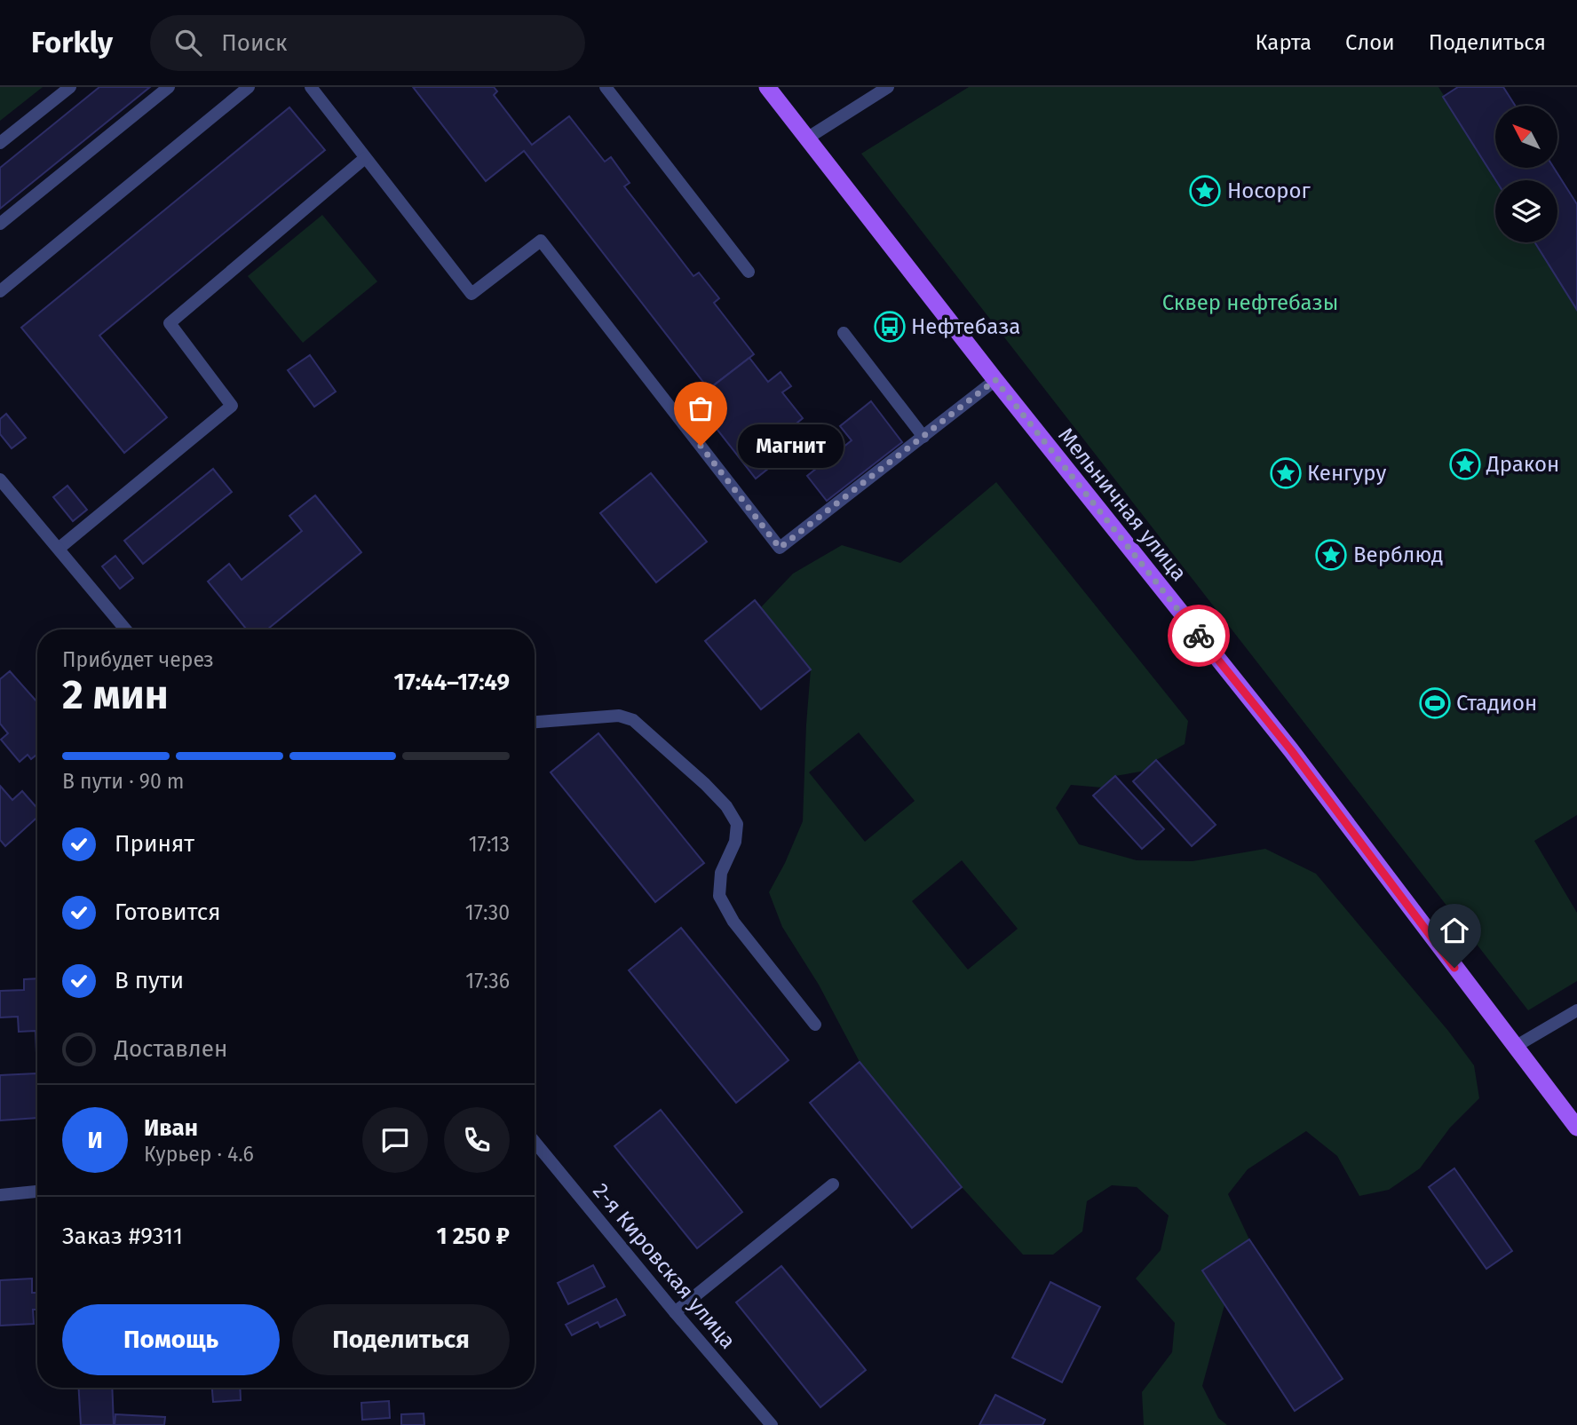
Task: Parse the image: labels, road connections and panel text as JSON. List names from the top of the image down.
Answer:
{
  "streets": {
    "main road": ["Мельничная улица"],
    "street": ["2-я Кировская улица"]
  },
  "parks": ["Сквер нефтебазы"],
  "places": {
    "place": [
      "Носорог",
      "Дракон",
      "Кенгуру",
      "Верблюд"
    ],
    "bus stop": ["Нефтебаза"],
    "other": ["Магнит"],
    "sports": ["Стадион"]
  },
  "north": "top left",
  "page": {
    "header": "Forkly",
    "search": "Поиск",
    "nav": ["Карта", "Слои", "Поделиться"],
    "bubble": "Магнит",
    "heading": ["2 мин", "Прибудет через", "17:44–17:49"],
    "panel": [
      "Иван",
      "Курьер · 4.6",
      "Заказ #9311",
      "1 250 ₽"
    ],
    "bar": "В пути · 90 m",
    "list": [
      ["Принят", "17:13"],
      ["Готовится", "17:30"],
      ["В пути", "17:36"],
      "Доставлен"
    ],
    "round": "И",
    "buttons": ["Помощь", "Поделиться"]
  }
}
